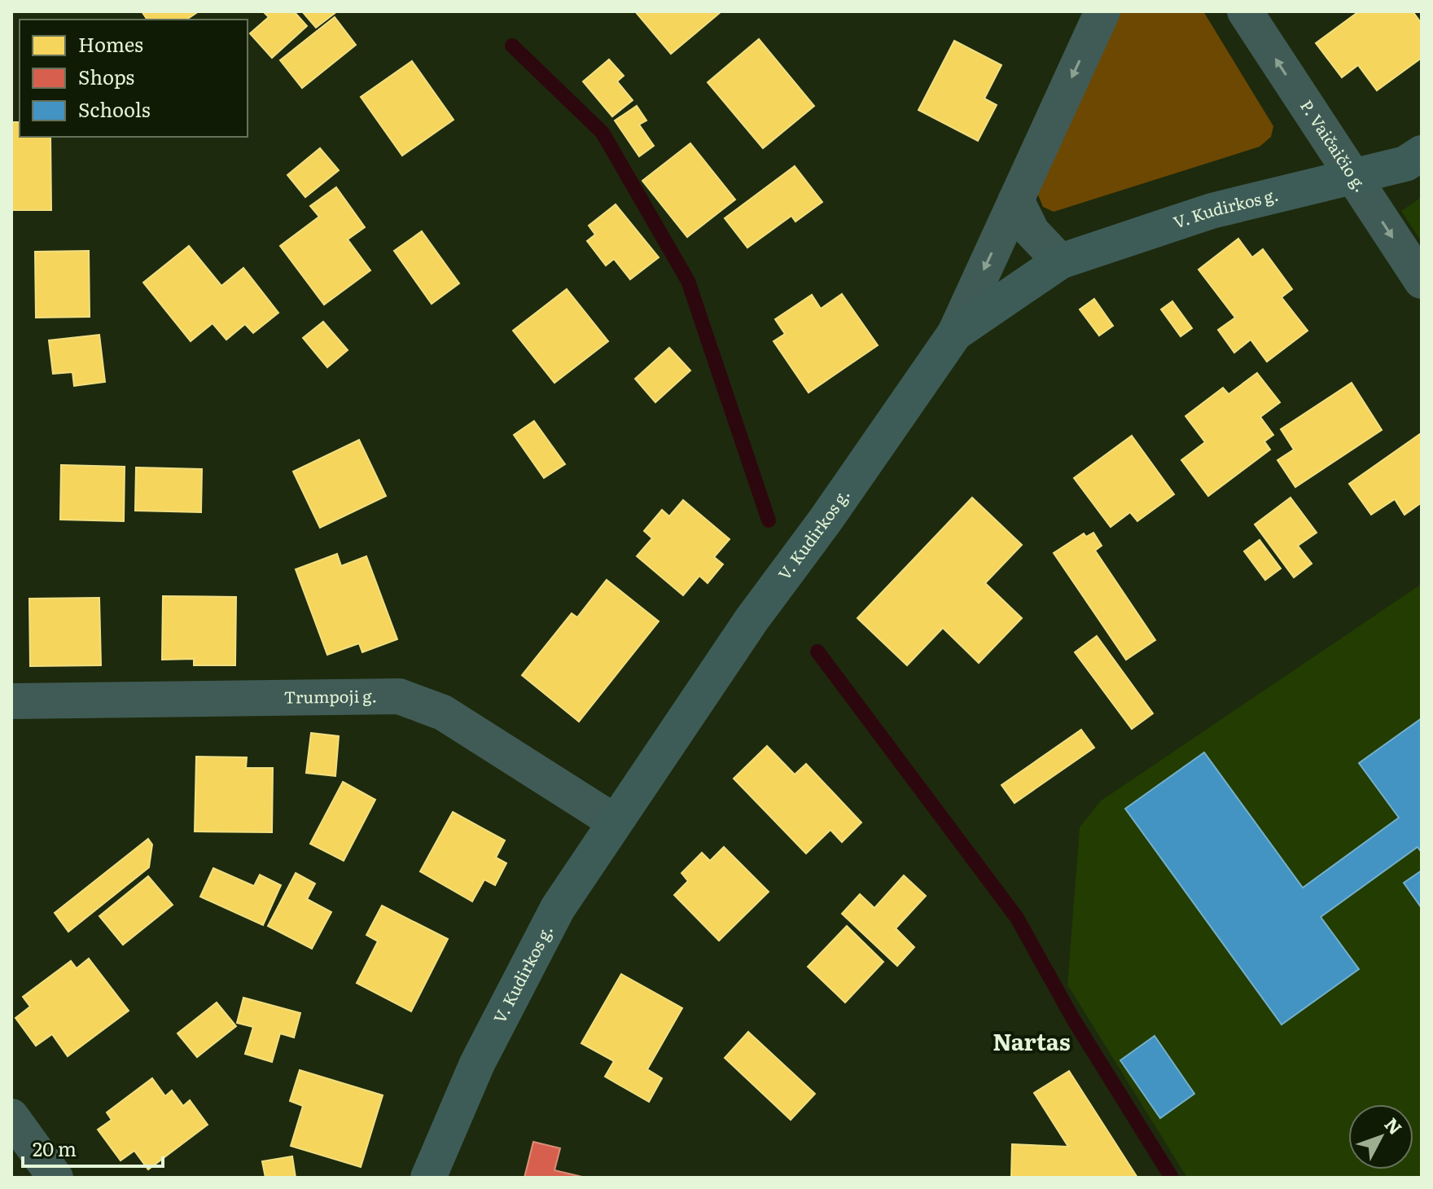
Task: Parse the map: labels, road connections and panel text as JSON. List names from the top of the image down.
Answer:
{
  "streets": {
    "main road": ["V. Kudirkos g."],
    "street": ["P. Vaičaičio g.", "Trumpoji g."]
  },
  "crossings": [
    ["P. Vaičaičio g.", "V. Kudirkos g."],
    ["V. Kudirkos g.", "Trumpoji g."]
  ],
  "districts": ["Nartas"],
  "legend": ["Homes", "Shops", "Schools"],
  "scale_bar": "20 m",
  "north": "top right"
}
